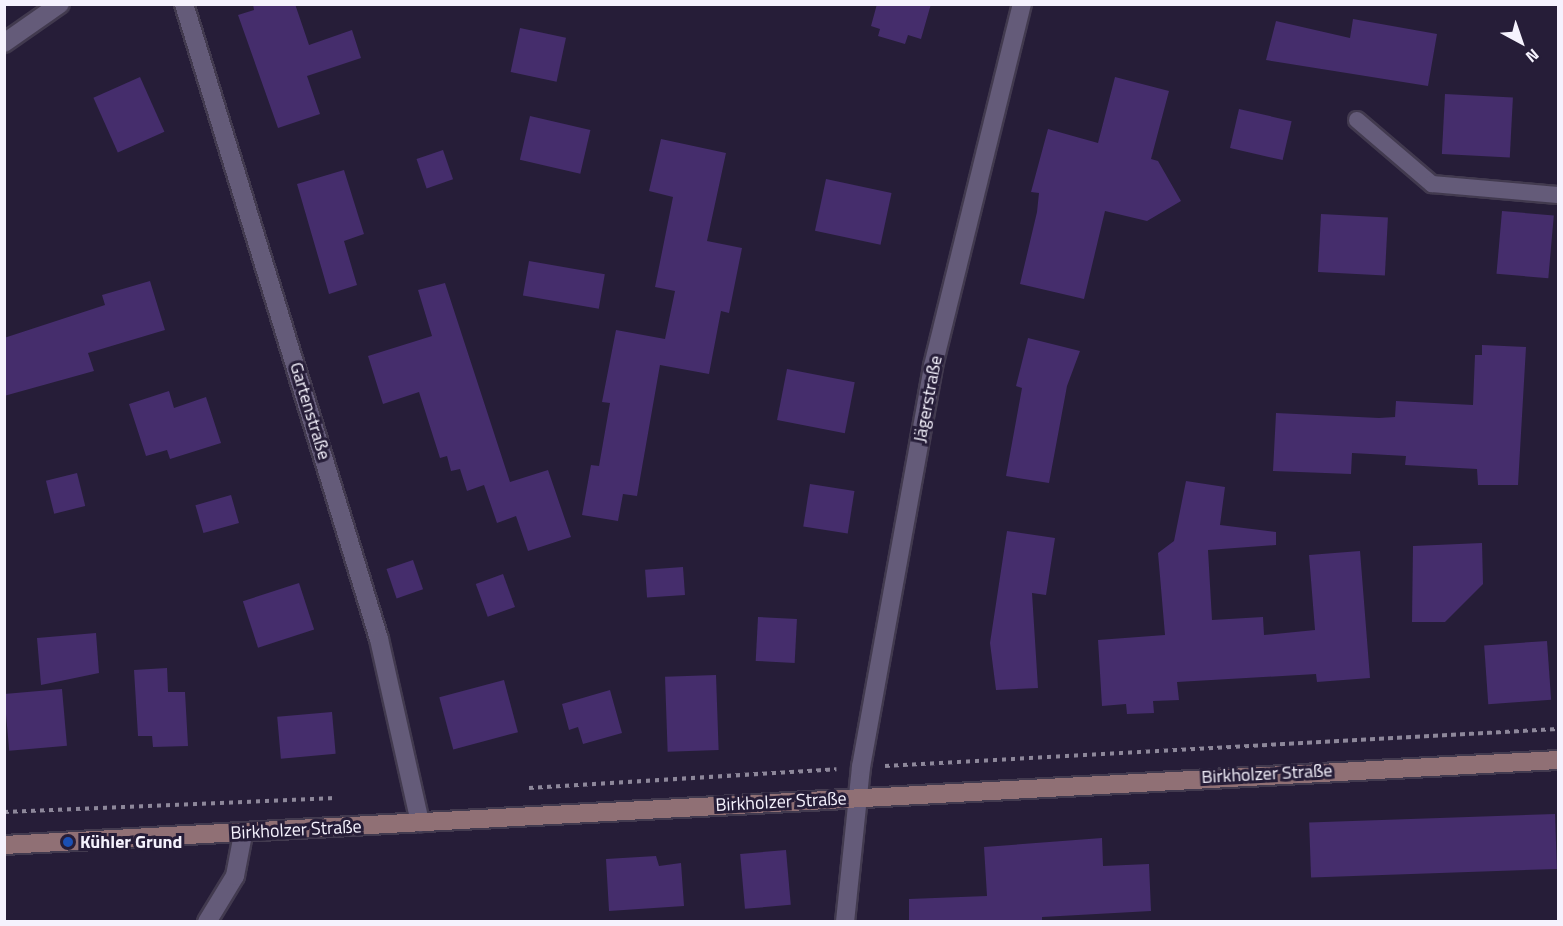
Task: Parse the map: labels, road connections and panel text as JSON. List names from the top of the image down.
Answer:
{
  "streets": {
    "street": ["Jägerstraße", "Gartenstraße", "Birkholzer Straße"]
  },
  "crossings": [
    ["Jägerstraße", "Birkholzer Straße"],
    ["Gartenstraße", "Birkholzer Straße"]
  ],
  "places": ["Kühler Grund"],
  "north": "bottom right"
}
